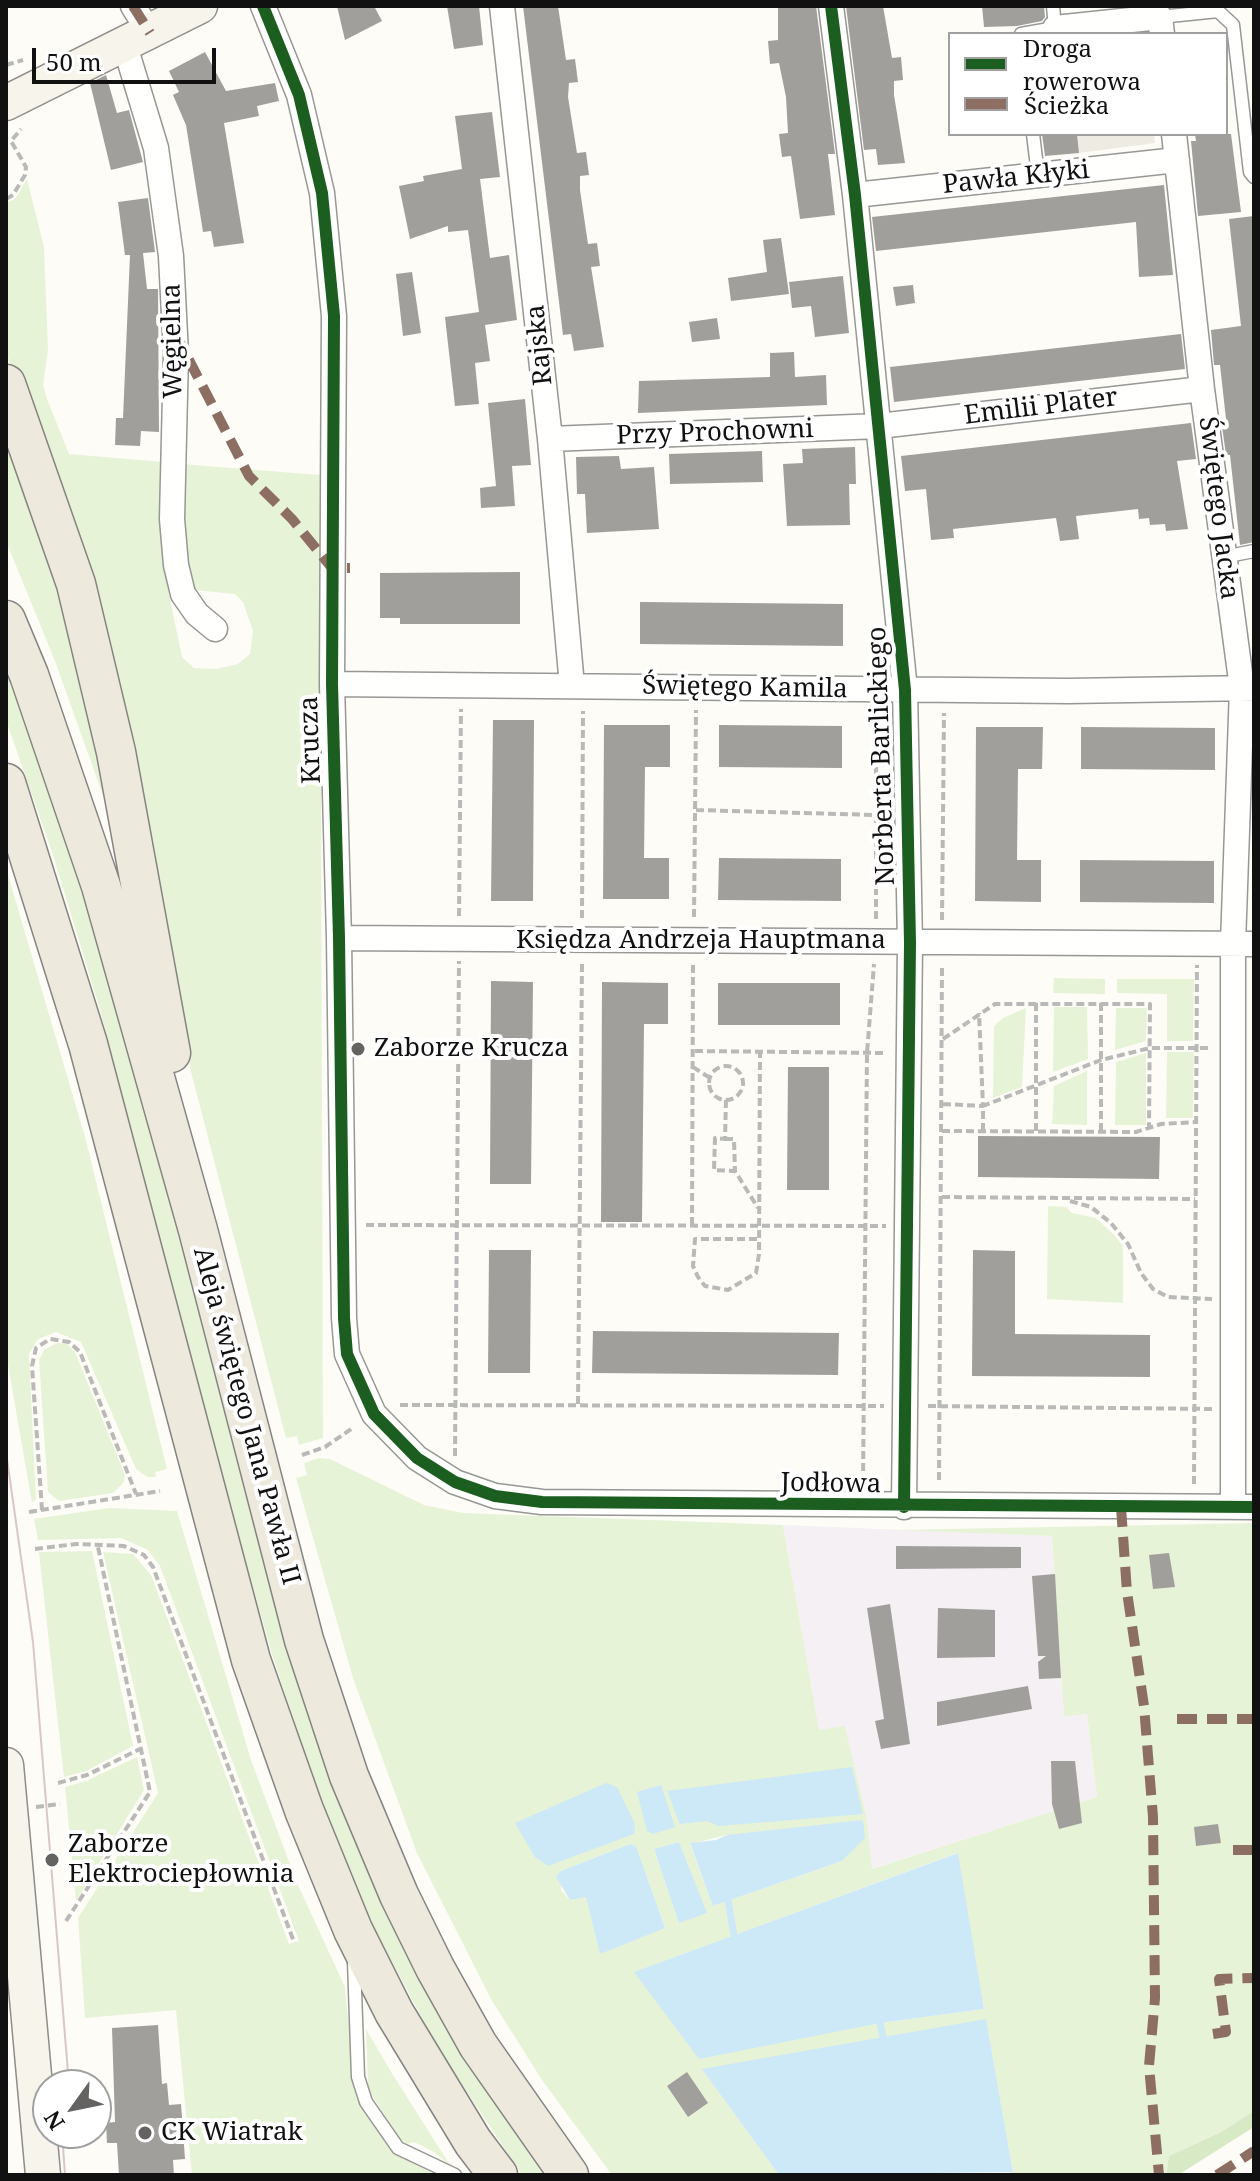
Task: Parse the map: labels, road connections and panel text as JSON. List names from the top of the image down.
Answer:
{
  "streets": {
    "main road": ["Aleja świętego Jana Pawła II"],
    "street": [
      "Pawła Kłyki",
      "Węgielna",
      "Rajska",
      "Emilii Plater",
      "Przy Prochowni",
      "Świętego Jacka",
      "Świętego Kamila",
      "Krucza",
      "Norberta Barlickiego",
      "Księdza Andrzeja Hauptmana",
      "Jodłowa"
    ]
  },
  "crossings": [
    ["Pawła Kłyki", "Świętego Jacka"],
    ["Pawła Kłyki", "Norberta Barlickiego"],
    ["Rajska", "Przy Prochowni"],
    ["Rajska", "Świętego Kamila"],
    ["Emilii Plater", "Przy Prochowni"],
    ["Emilii Plater", "Świętego Jacka"],
    ["Emilii Plater", "Norberta Barlickiego"],
    ["Przy Prochowni", "Norberta Barlickiego"],
    ["Świętego Jacka", "Świętego Kamila"],
    ["Świętego Jacka", "Księdza Andrzeja Hauptmana"],
    ["Świętego Jacka", "Jodłowa"],
    ["Świętego Kamila", "Krucza"],
    ["Świętego Kamila", "Norberta Barlickiego"],
    ["Krucza", "Księdza Andrzeja Hauptmana"],
    ["Krucza", "Jodłowa"],
    ["Norberta Barlickiego", "Księdza Andrzeja Hauptmana"],
    ["Norberta Barlickiego", "Jodłowa"]
  ],
  "places": ["Zaborze Krucza", "Zaborze Elektrociepłownia", "CK Wiatrak"],
  "legend": ["Droga rowerowa", "Ścieżka"],
  "scale_bar": "50 m",
  "north": "bottom left"
}
